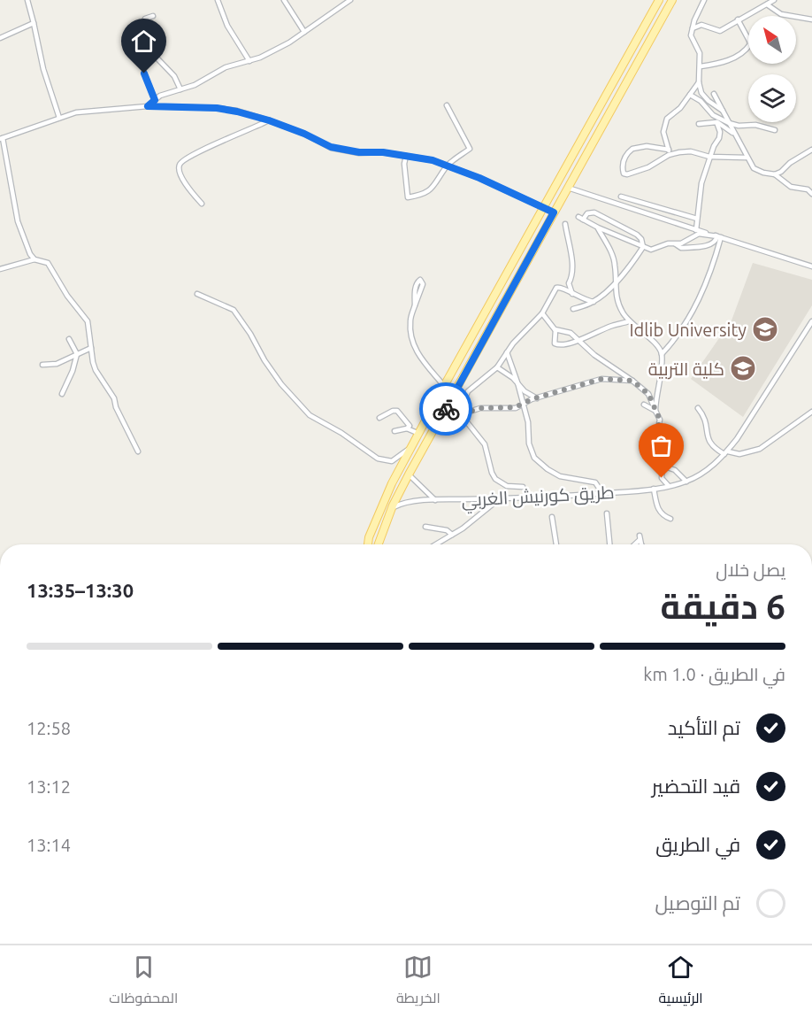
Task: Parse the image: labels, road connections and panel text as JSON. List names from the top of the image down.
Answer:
{
  "streets": {
    "street": ["طريق كورنيش الغربي"]
  },
  "places": {
    "school or university": ["Idlib University", "كلية التربية"]
  },
  "north": "top left",
  "page": {
    "heading": ["6 دقيقة", "يصل خلال", "13:30–13:35"],
    "bar": "في الطريق · 1.0 km",
    "list": [
      ["تم التأكيد", "12:58"],
      ["قيد التحضير", "13:12"],
      ["في الطريق", "13:14"],
      "تم التوصيل"
    ],
    "tabs": ["الرئيسية", "الخريطة", "المحفوظات"]
  }
}
